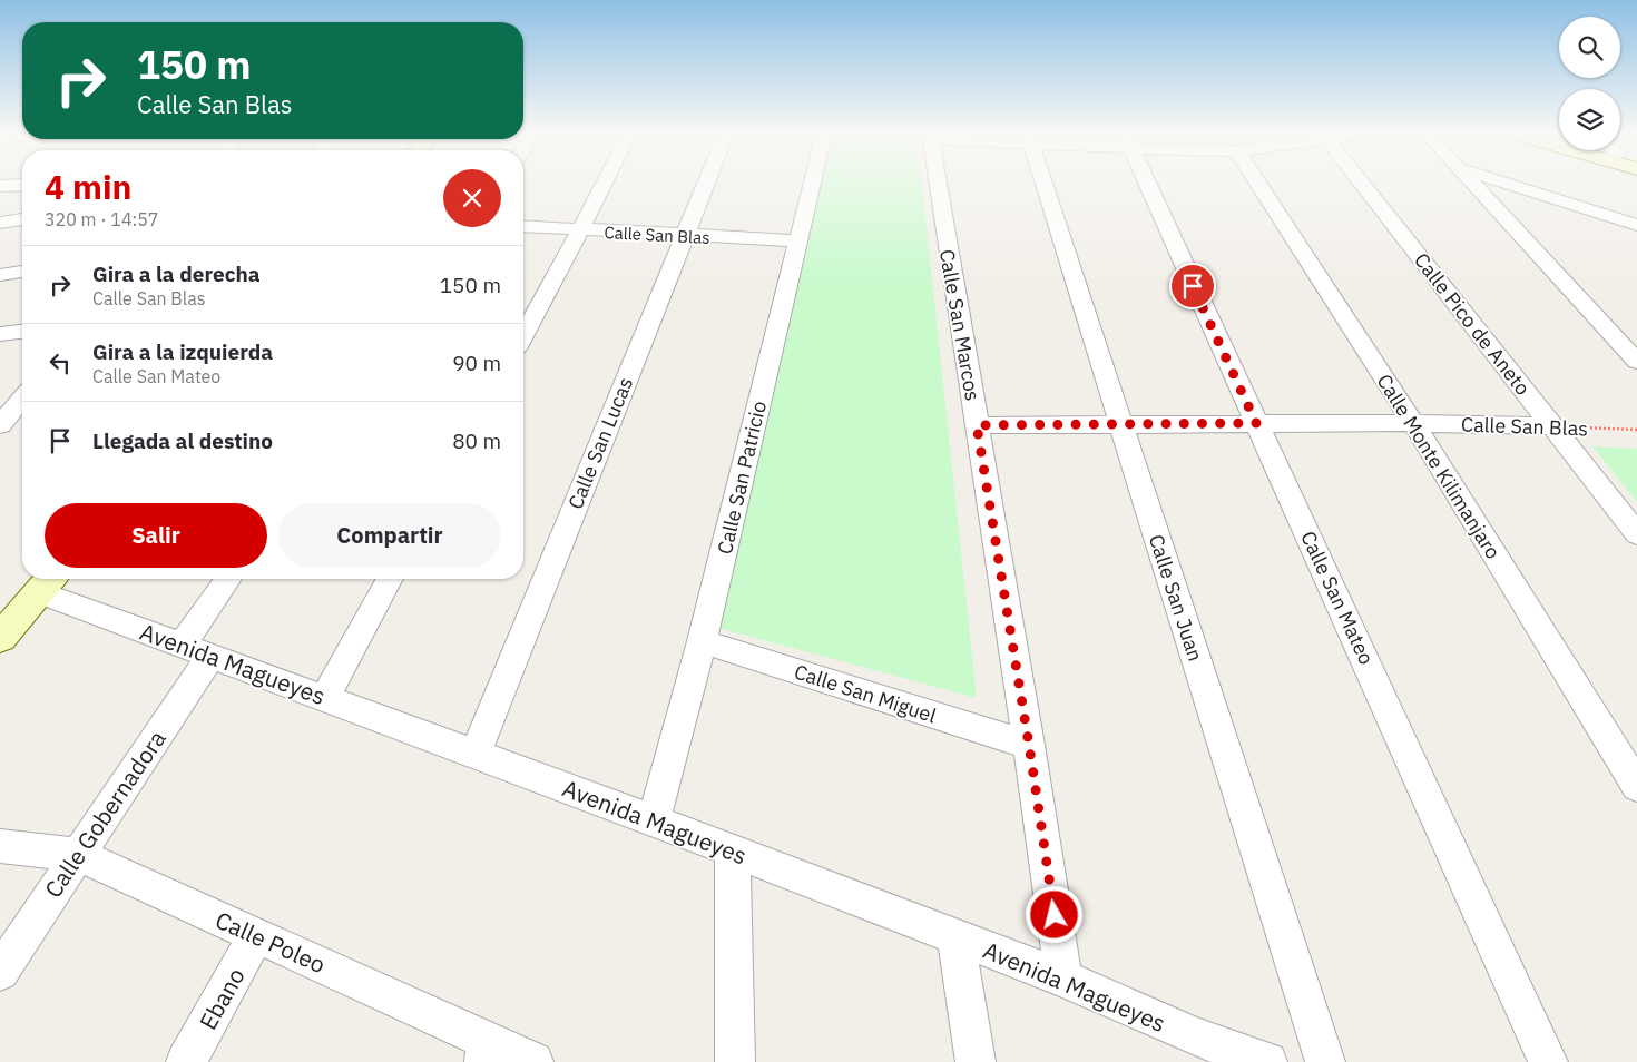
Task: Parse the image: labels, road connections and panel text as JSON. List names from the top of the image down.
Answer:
{
  "streets": {
    "street": [
      "Calle San Blas",
      "Calle Pico de Aneto",
      "Calle San Marcos",
      "Calle San Lucas",
      "Calle Monte Kilimanjaro",
      "Calle San Patricio",
      "Calle San Juan",
      "Calle San Mateo",
      "Avenida Magueyes",
      "Calle San Miguel",
      "Calle Gobernadora",
      "Calle Poleo",
      "Ebano"
    ]
  },
  "crossings": [
    ["Calle San Blas", "Calle Pico de Aneto"],
    ["Calle San Blas", "Calle San Marcos"],
    ["Calle San Blas", "Calle San Lucas"],
    ["Calle San Blas", "Calle Monte Kilimanjaro"],
    ["Calle San Blas", "Calle San Patricio"],
    ["Calle San Blas", "Calle San Juan"],
    ["Calle San Blas", "Calle San Mateo"],
    ["Calle San Marcos", "Avenida Magueyes"],
    ["Calle San Marcos", "Calle San Miguel"],
    ["Calle San Lucas", "Avenida Magueyes"],
    ["Calle San Patricio", "Avenida Magueyes"],
    ["Calle San Patricio", "Calle San Miguel"],
    ["Avenida Magueyes", "Calle Gobernadora"],
    ["Calle Gobernadora", "Calle Poleo"],
    ["Calle Poleo", "Ebano"]
  ],
  "page": {
    "turn": ["150 m", "Calle San Blas"],
    "heading": ["4 min", "320 m · 14:57"],
    "list": [
      {
        "name": "Gira a la derecha",
        "note": "Calle San Blas",
        "value": "150 m"
      },
      {
        "name": "Gira a la izquierda",
        "note": "Calle San Mateo",
        "value": "90 m"
      },
      {
        "name": "Llegada al destino",
        "value": "80 m"
      }
    ],
    "buttons": ["Salir", "Compartir"]
  }
}
